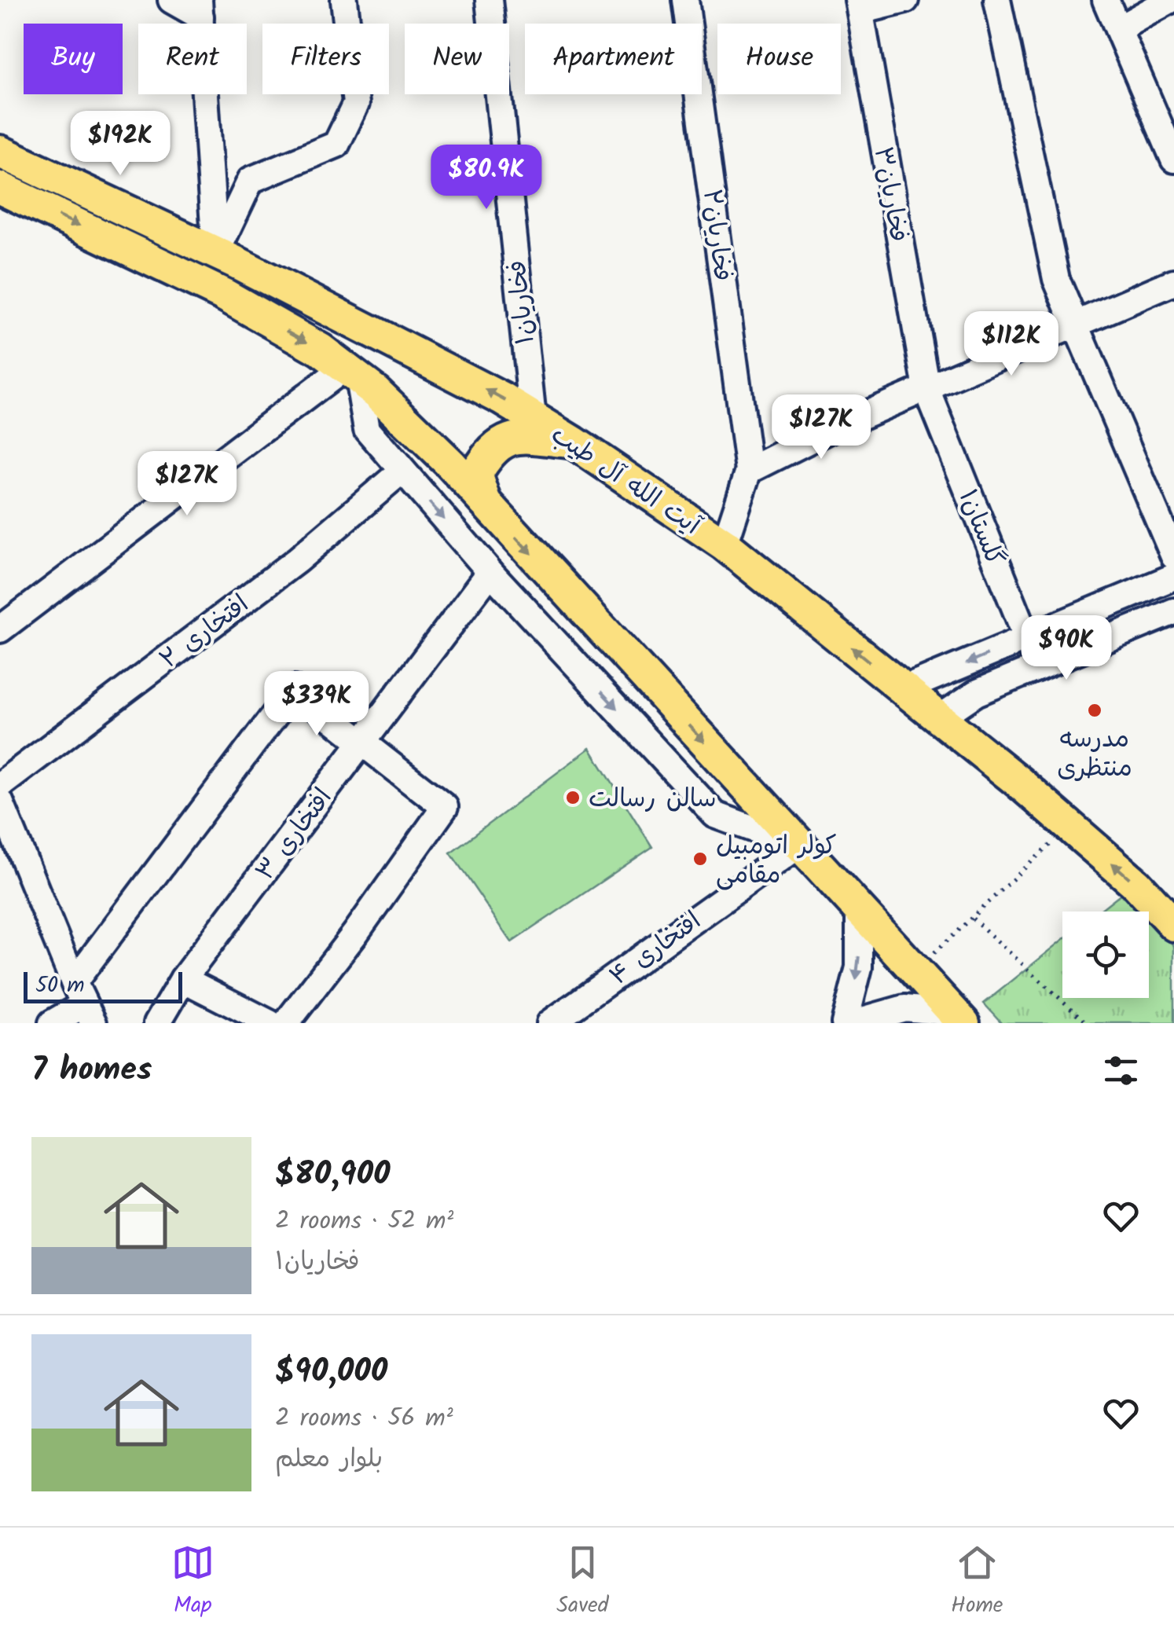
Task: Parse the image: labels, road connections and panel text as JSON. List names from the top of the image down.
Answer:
{
  "streets": {
    "main road": ["آیت الله آل طیب"],
    "street": [
      "فخاریان۳",
      "فخاریان۲",
      "فخاریان۱",
      "گلستان۱",
      "افتخاری ۲",
      "افتخاری ۳",
      "افتخاری ۴"
    ]
  },
  "crossings": [
    ["فخاریان۳", "گلستان۱"],
    ["فخاریان۱", "آیت الله آل طیب"]
  ],
  "places": ["مدرسه منتظری", "سالن رسالت", "کولر اتومبیل مقامی"],
  "scale_bar": "50 m",
  "page": {
    "chip": [
      "Buy",
      "Rent",
      "Filters",
      "New",
      "Apartment",
      "House"
    ],
    "price": [
      "$192K",
      "$80.9K",
      "$112K",
      "$127K",
      "$127K",
      "$90K",
      "$339K"
    ],
    "scale": "50 m",
    "heading": "7 homes",
    "list": [
      {
        "name": "$80,900",
        "note": "2 rooms · 52 m² · فخاریان۱"
      },
      {
        "name": "$90,000",
        "note": "2 rooms · 56 m² · بلوار معلم"
      }
    ],
    "tabs": ["Map", "Saved", "Home"]
  }
}
